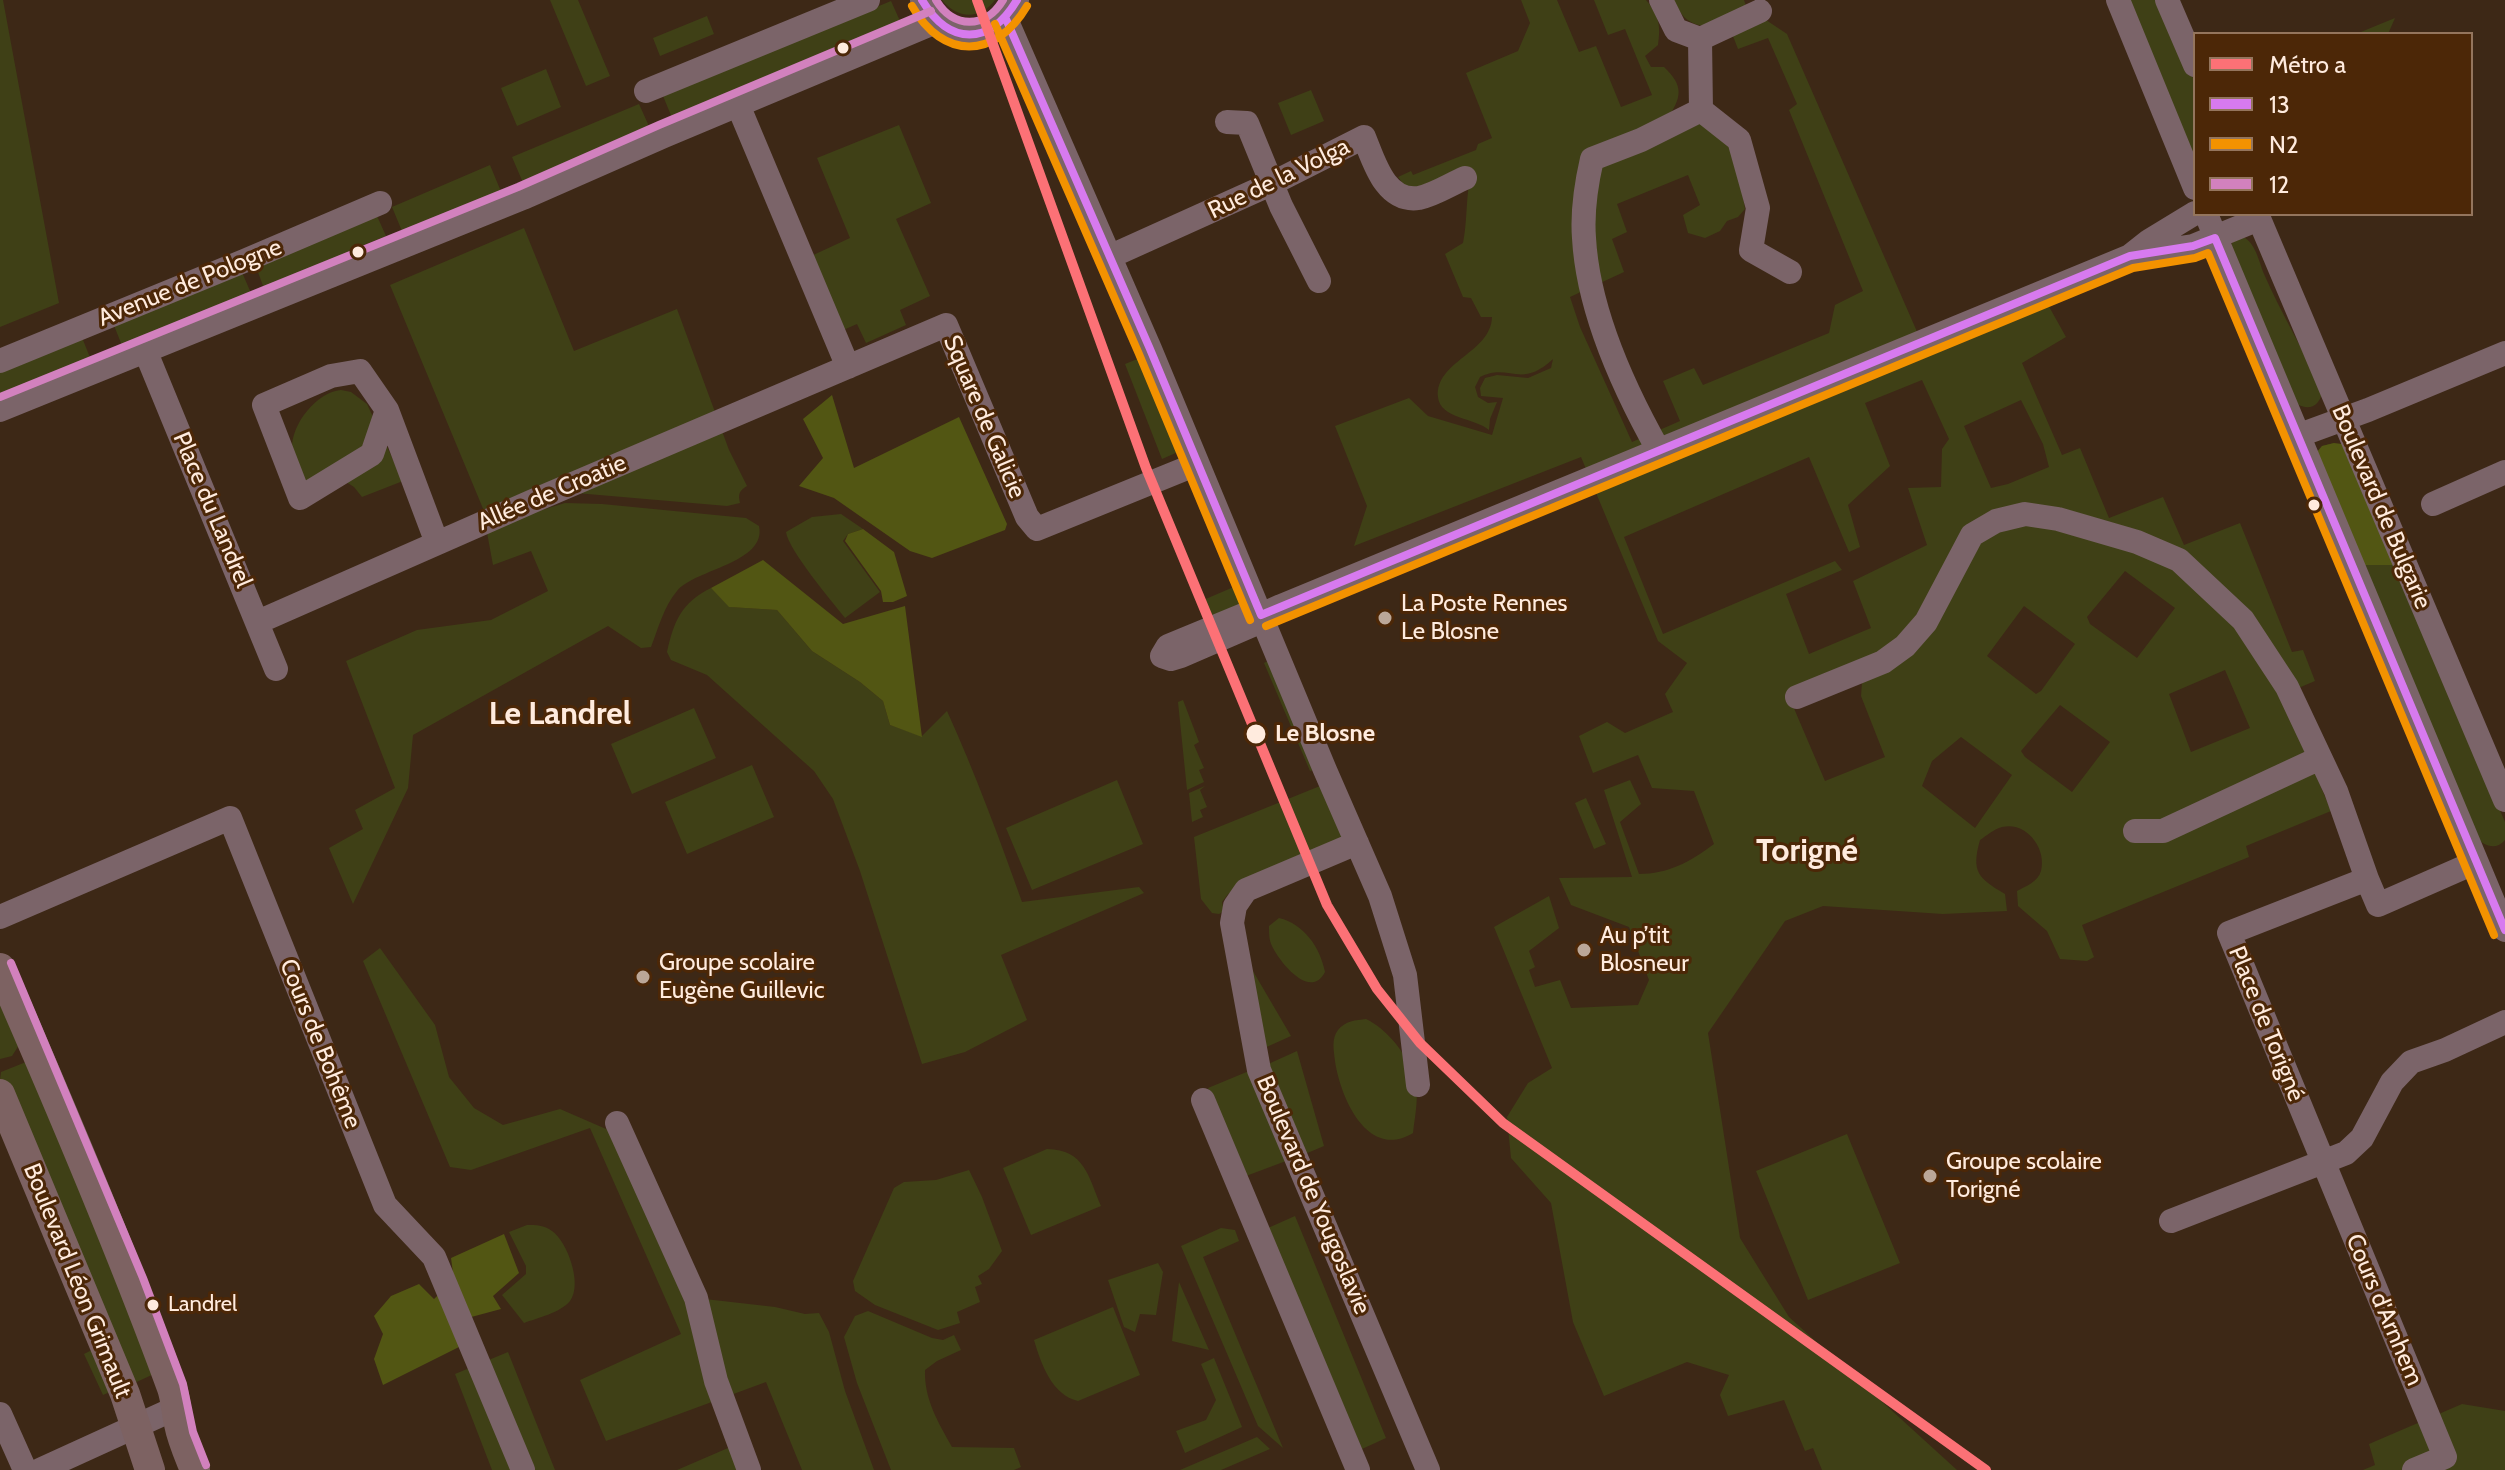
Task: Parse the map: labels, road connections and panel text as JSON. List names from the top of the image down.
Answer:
{
  "streets": {
    "main road": ["Boulevard Léon Grimault"],
    "street": [
      "Rue de la Volga",
      "Avenue de Pologne",
      "Square de Galicie",
      "Allée de Croatie",
      "Boulevard de Bulgarie",
      "Place du Landrel",
      "Place de Torigné",
      "Cours de Bohême",
      "Boulevard de Yougoslavie",
      "Cours d'Arnhem"
    ]
  },
  "crossings": [
    ["Avenue de Pologne", "Place du Landrel"],
    ["Square de Galicie", "Allée de Croatie"],
    ["Allée de Croatie", "Place du Landrel"],
    ["Place de Torigné", "Cours d'Arnhem"]
  ],
  "districts": ["Le Landrel", "Torigné"],
  "places": [
    "La Poste Rennes Le Blosne",
    "Le Blosne",
    "Au p’tit Blosneur",
    "Groupe scolaire Eugène Guillevic",
    "Groupe scolaire Torigné",
    "Landrel"
  ],
  "lines": [
    "metro line a",
    "transit line 13",
    "transit line 12",
    "transit line N2"
  ],
  "legend": [
    "Métro a",
    "13",
    "N2",
    "12"
  ]
}
